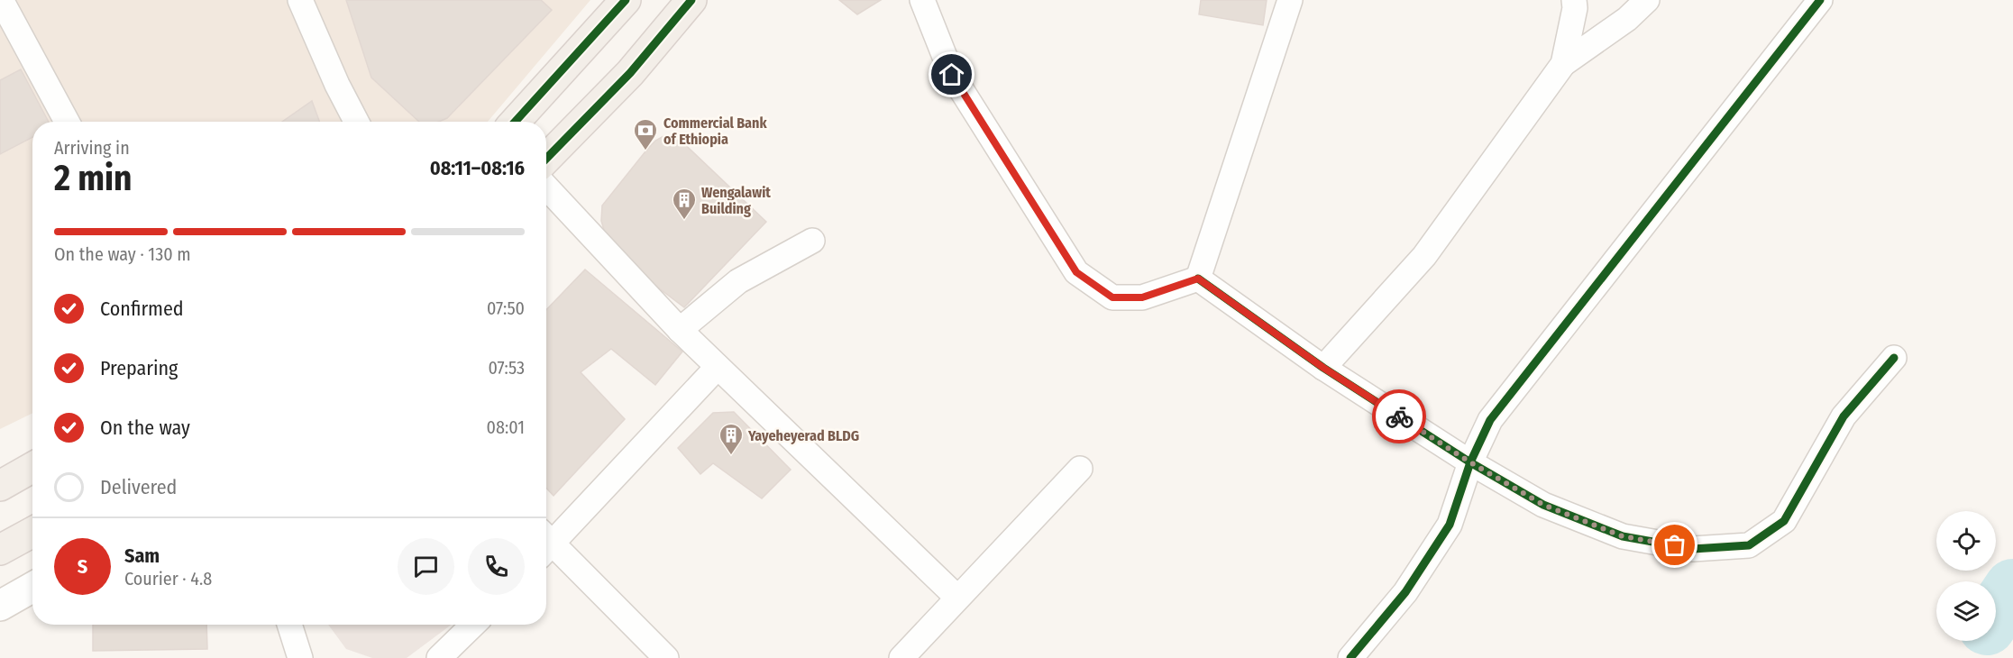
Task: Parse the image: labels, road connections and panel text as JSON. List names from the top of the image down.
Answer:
{
  "places": {
    "bank": ["Commercial Bank of Ethiopia"],
    "building": ["Wengalawit Building", "Yayeheyerad BLDG"]
  },
  "page": {
    "heading": ["2 min", "Arriving in", "08:11–08:16"],
    "panel": ["Sam", "Courier · 4.8"],
    "bar": "On the way · 130 m",
    "list": [
      ["Confirmed", "07:50"],
      ["Preparing", "07:53"],
      ["On the way", "08:01"],
      "Delivered"
    ],
    "round": "S"
  }
}
